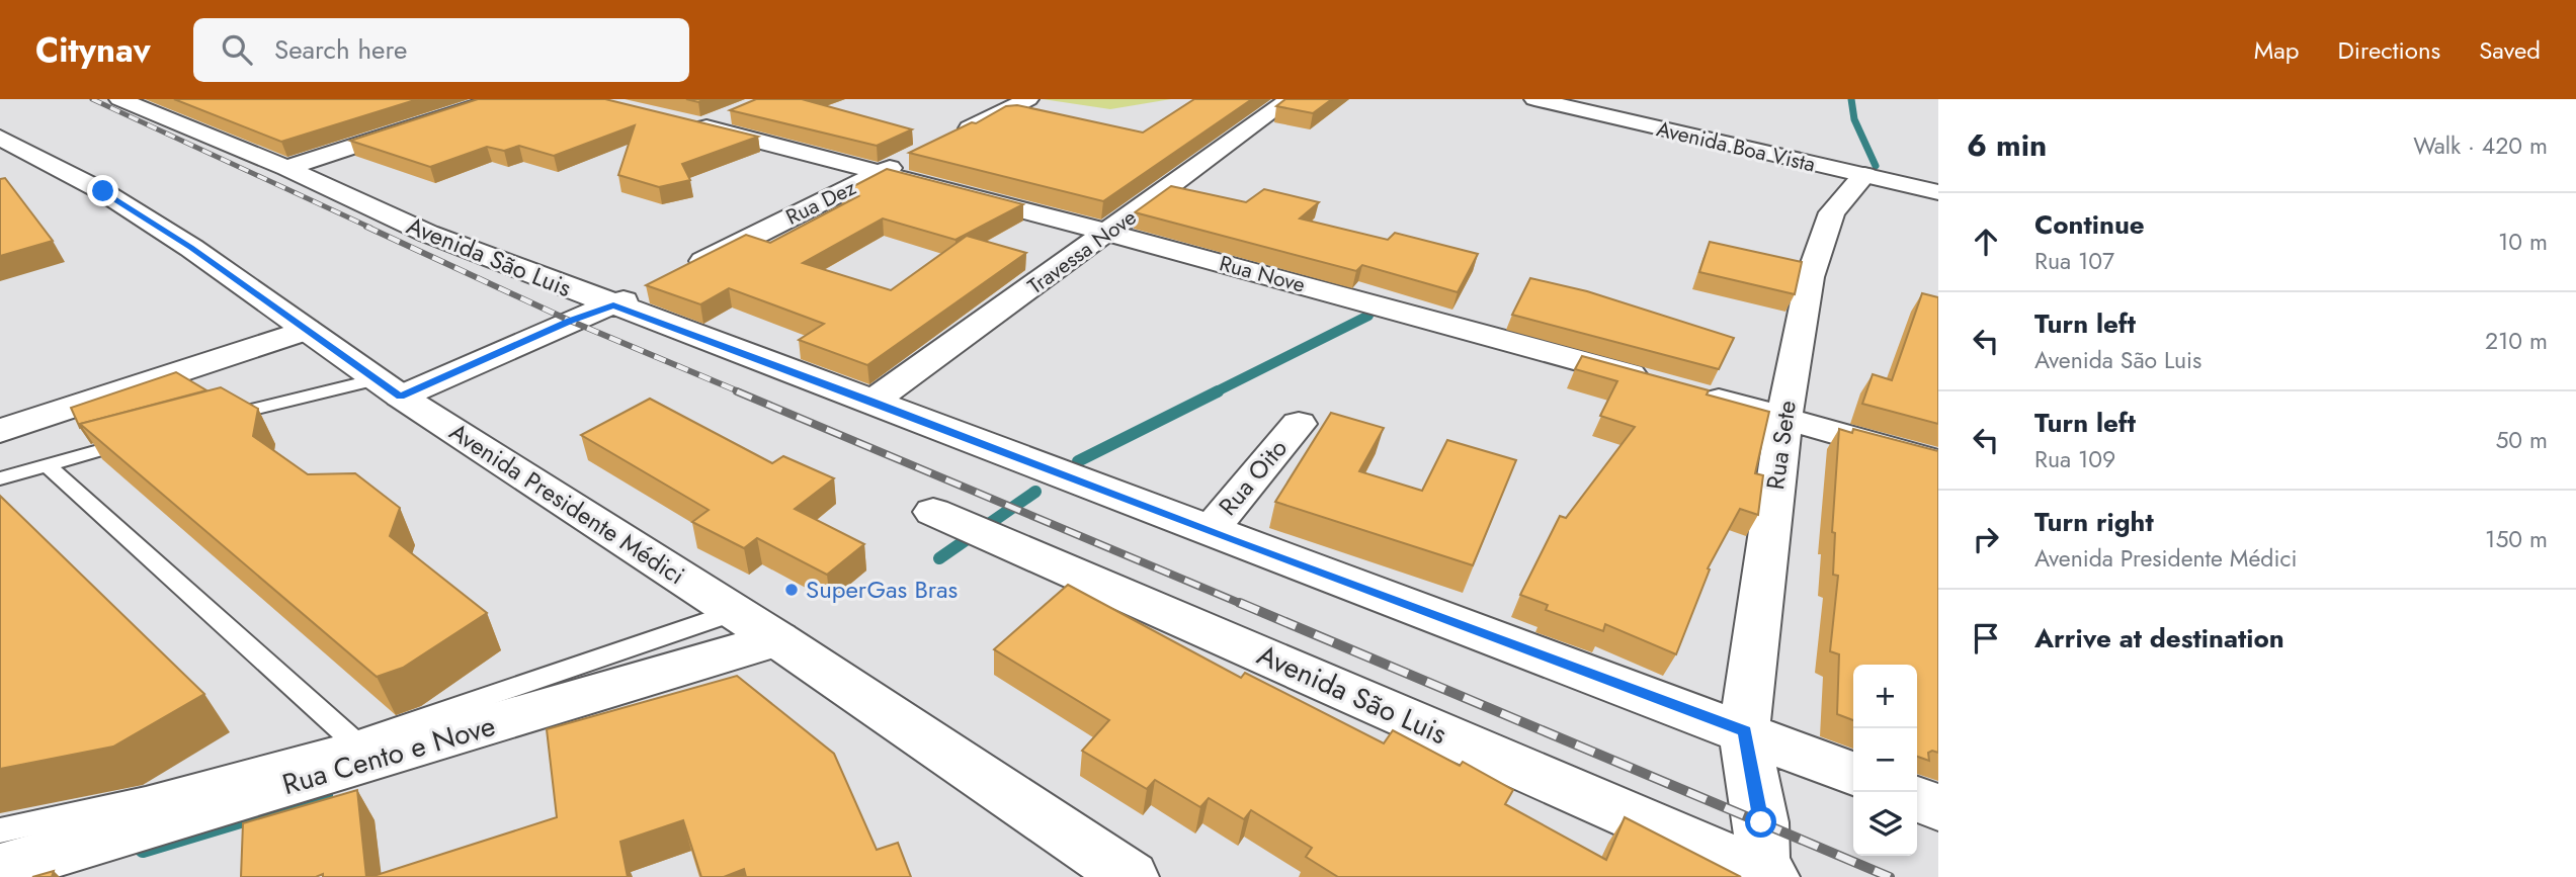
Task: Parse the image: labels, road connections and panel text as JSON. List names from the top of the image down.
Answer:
{
  "streets": {
    "street": [
      "Avenida Boa Vista",
      "Rua Dez",
      "Travessa Nove",
      "Avenida São Luis",
      "Rua Nove",
      "Rua Sete",
      "Rua Oito",
      "Avenida Presidente Médici",
      "Rua Cento e Nove"
    ]
  },
  "crossings": [
    ["Avenida Boa Vista", "Rua Sete"],
    ["Rua Dez", "Rua Nove"],
    ["Travessa Nove", "Avenida São Luis"],
    ["Travessa Nove", "Rua Nove"],
    ["Avenida São Luis", "Rua Sete"],
    ["Avenida São Luis", "Rua Oito"],
    ["Avenida Presidente Médici", "Rua Cento e Nove"]
  ],
  "places": ["SuperGas Bras"],
  "page": {
    "header": "Citynav",
    "search": "Search here",
    "nav": ["Map", "Directions", "Saved"],
    "heading": ["6 min", "Walk · 420 m"],
    "list": [
      ["Continue", "Rua 107", "10 m"],
      ["Turn left", "Avenida São Luis", "210 m"],
      ["Turn left", "Rua 109", "50 m"],
      ["Turn right", "Avenida Presidente Médici", "150 m"],
      "Arrive at destination"
    ],
    "map_buttons": ["+", "−"]
  }
}
